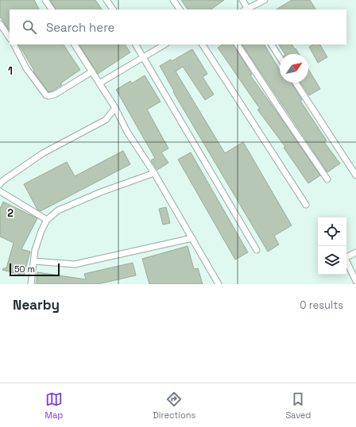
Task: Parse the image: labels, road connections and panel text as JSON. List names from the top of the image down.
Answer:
{
  "scale_bar": "50 m",
  "north": "top right",
  "page": {
    "search": "Search here",
    "scale": "50 m",
    "heading": ["Nearby", "0 results"],
    "nav": ["Map", "Directions", "Saved"]
  },
  "grid": {
    "rows": ["1", "2"]
  }
}
